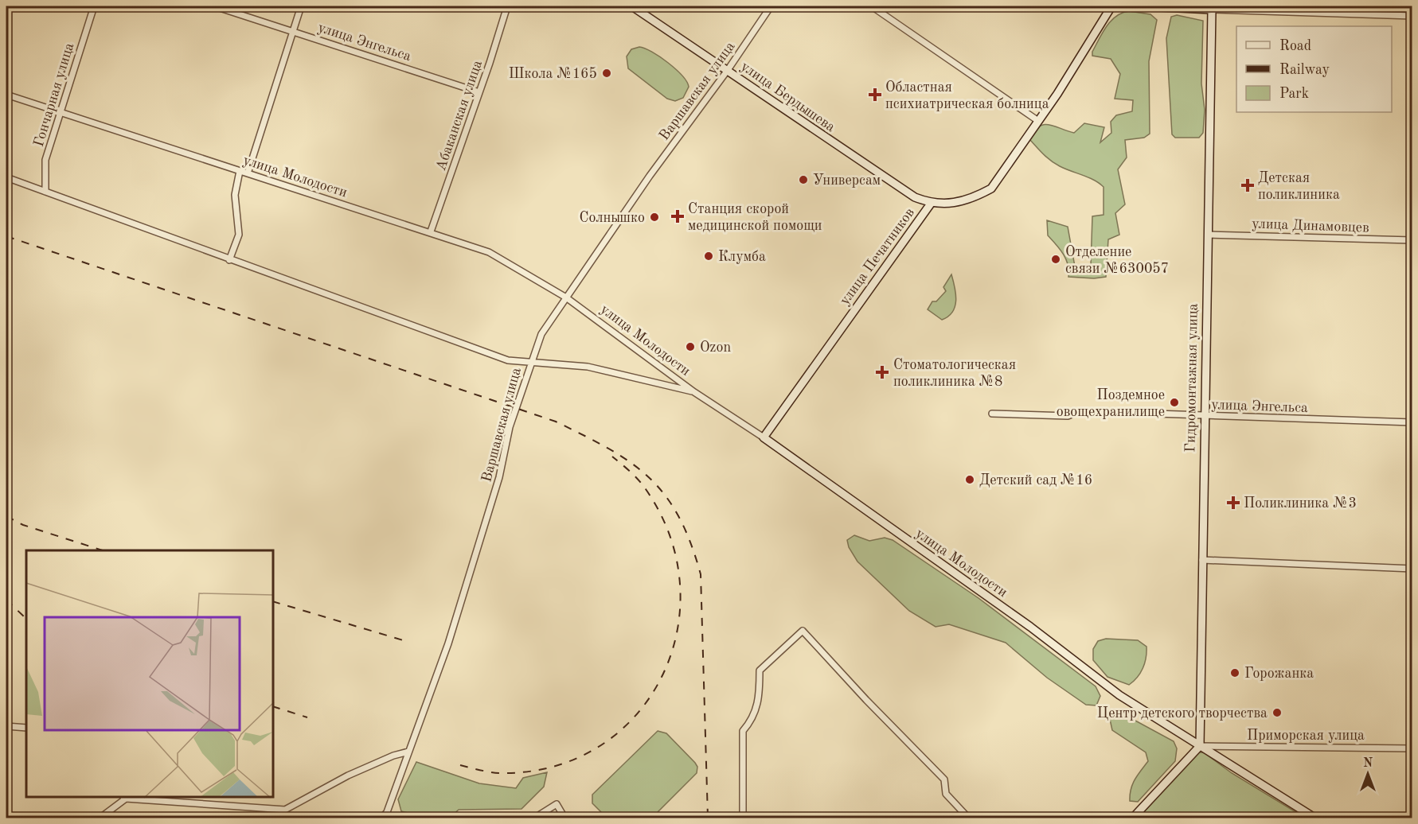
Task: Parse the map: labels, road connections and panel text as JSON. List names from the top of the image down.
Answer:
{
  "streets": {
    "street": [
      "улица Энгельса",
      "Варшавская улица",
      "Гончарная улица",
      "улица Бердышева",
      "Абаканская улица",
      "улица Молодости",
      "улица Динамовцев",
      "улица Печатников",
      "Гидромонтажная улица",
      "Приморская улица"
    ]
  },
  "crossings": [
    ["улица Энгельса", "Абаканская улица"],
    ["улица Энгельса", "Гидромонтажная улица"],
    ["Варшавская улица", "улица Бердышева"],
    ["Варшавская улица", "улица Молодости"],
    ["Гончарная улица", "улица Молодости"],
    ["улица Бердышева", "улица Печатников"],
    ["Абаканская улица", "улица Молодости"],
    ["улица Молодости", "улица Печатников"],
    ["улица Молодости", "Гидромонтажная улица"],
    ["улица Молодости", "Приморская улица"],
    ["улица Динамовцев", "Гидромонтажная улица"],
    ["Гидромонтажная улица", "Приморская улица"]
  ],
  "places": {
    "other": [
      "Школа №165",
      "Универсам",
      "Солнышко",
      "Клумба",
      "Отделение связи №630057",
      "Ozon",
      "Поздемное овощехранилище",
      "Детский сад №16",
      "Горожанка",
      "Центр детского творчества"
    ],
    "health": [
      "Областная психиатрическая болница",
      "Детская поликлиника",
      "Станция скорой медицинской помощи",
      "Стоматологическая поликлиника №8",
      "Поликлиника №3"
    ]
  },
  "legend": ["Road", "Railway", "Park"],
  "north": "top"
}
